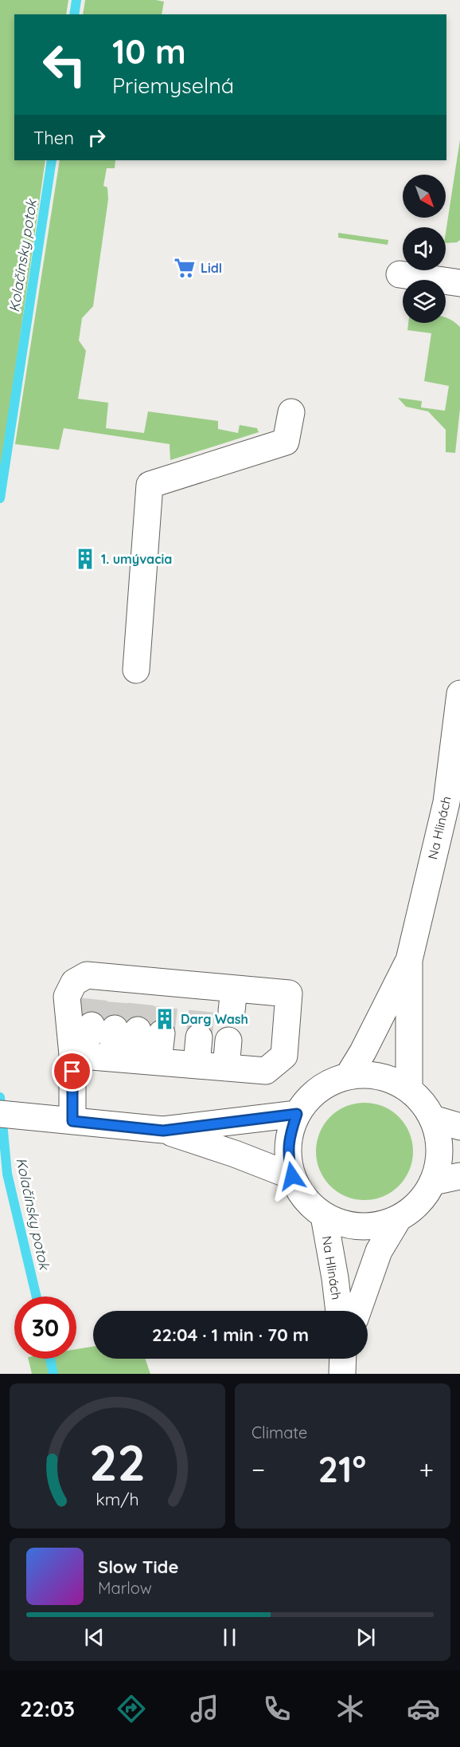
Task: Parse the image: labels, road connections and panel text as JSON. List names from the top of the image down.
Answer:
{
  "streets": {
    "street": ["Na Hlinách"]
  },
  "water": ["Kolačínsky potok"],
  "places": {
    "supermarket": ["Lidl"],
    "building": ["1. umývacia", "Darg Wash"]
  },
  "north": "bottom right",
  "page": {
    "turn": ["10 m", "Priemyselná"],
    "then": "Then",
    "limit": "30",
    "trip": "22:04 · 1 min · 70 m",
    "tile": "Climate",
    "heat": ["−", "21°", "+"],
    "song": ["Slow Tide", "Marlow"],
    "tabs": "22:03",
    "gauge": ["22", "km/h"]
  }
}
